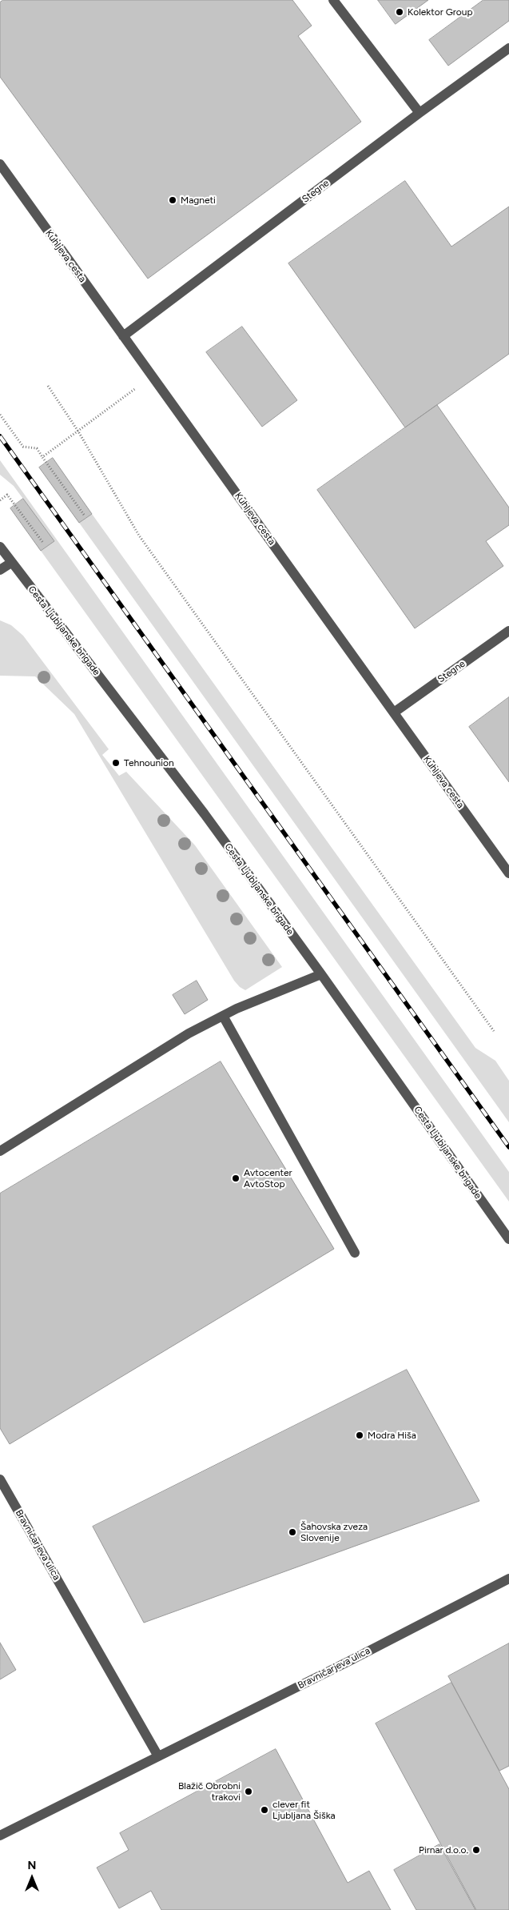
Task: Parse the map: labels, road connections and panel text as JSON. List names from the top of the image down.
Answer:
{
  "streets": {
    "street": [
      "Stegne",
      "Kuhljeva cesta",
      "Cesta Ljubljanske brigade",
      "Bravničarjeva ulica"
    ]
  },
  "crossings": [
    ["Stegne", "Kuhljeva cesta"]
  ],
  "places": [
    "Kolektor Group",
    "Magneti",
    "Tehnounion",
    "Avtocenter AvtoStop",
    "Modra Hiša",
    "Šahovska zveza Slovenije",
    "Blažič Obrobni trakovi",
    "clever fit Ljubljana Šiška",
    "Pirnar d.o.o."
  ],
  "north": "top"
}
